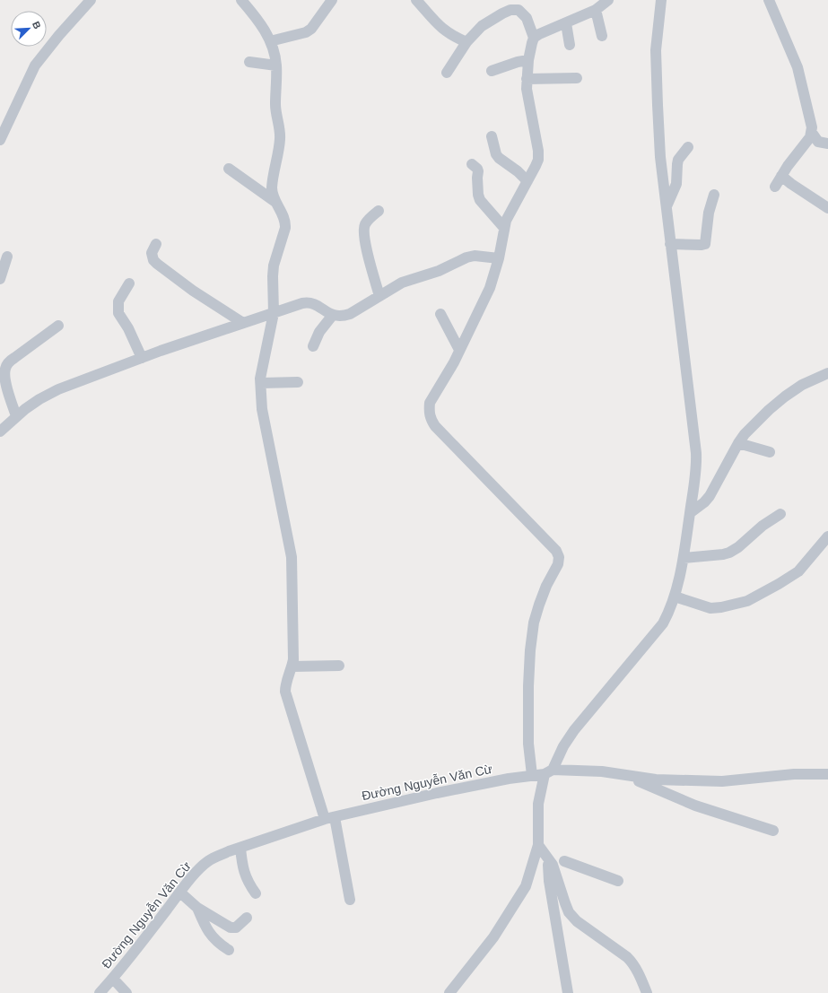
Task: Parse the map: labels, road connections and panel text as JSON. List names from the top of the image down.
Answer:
{
  "streets": {
    "street": ["Đường Nguyễn Văn Cừ"]
  },
  "north": "top right"
}
